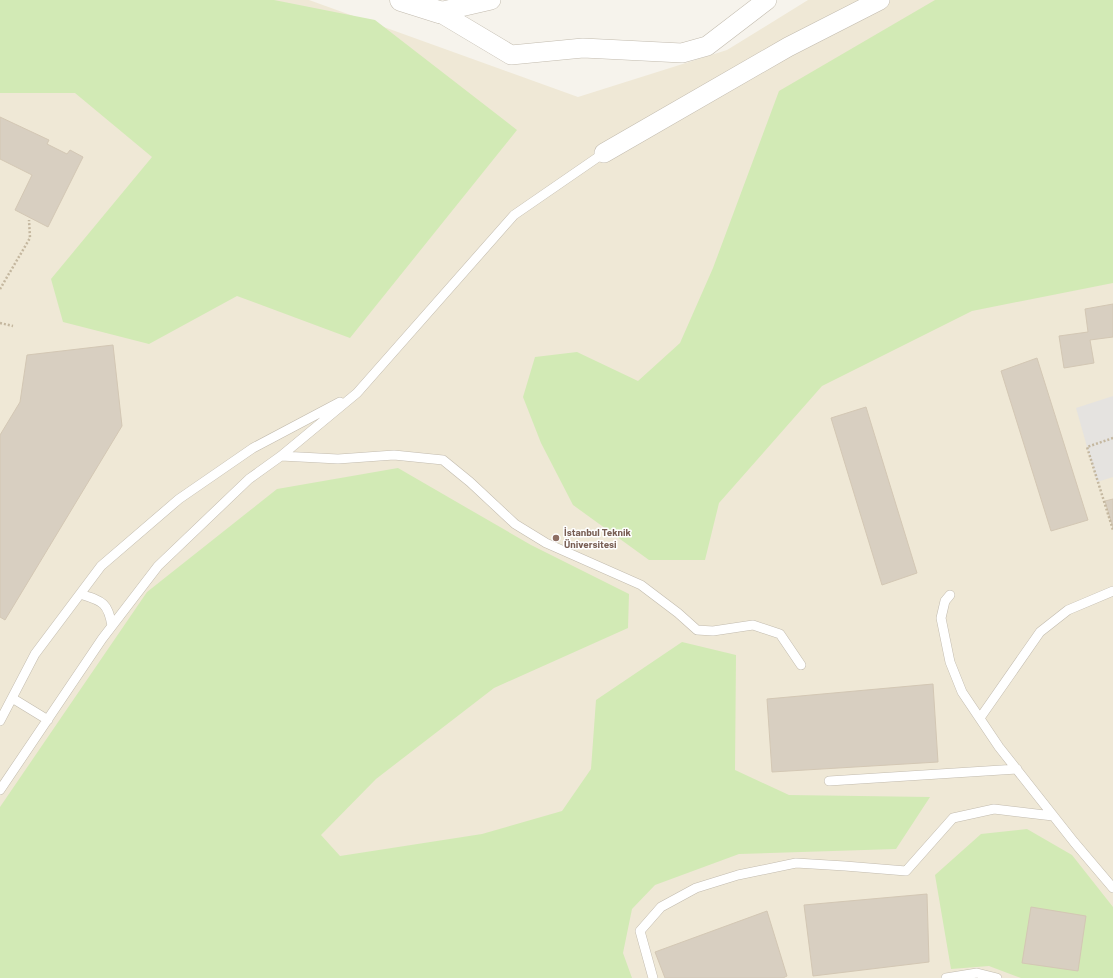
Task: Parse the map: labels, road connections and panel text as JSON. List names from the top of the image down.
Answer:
{
  "places": ["İstanbul Teknik Üniversitesi"]
}
